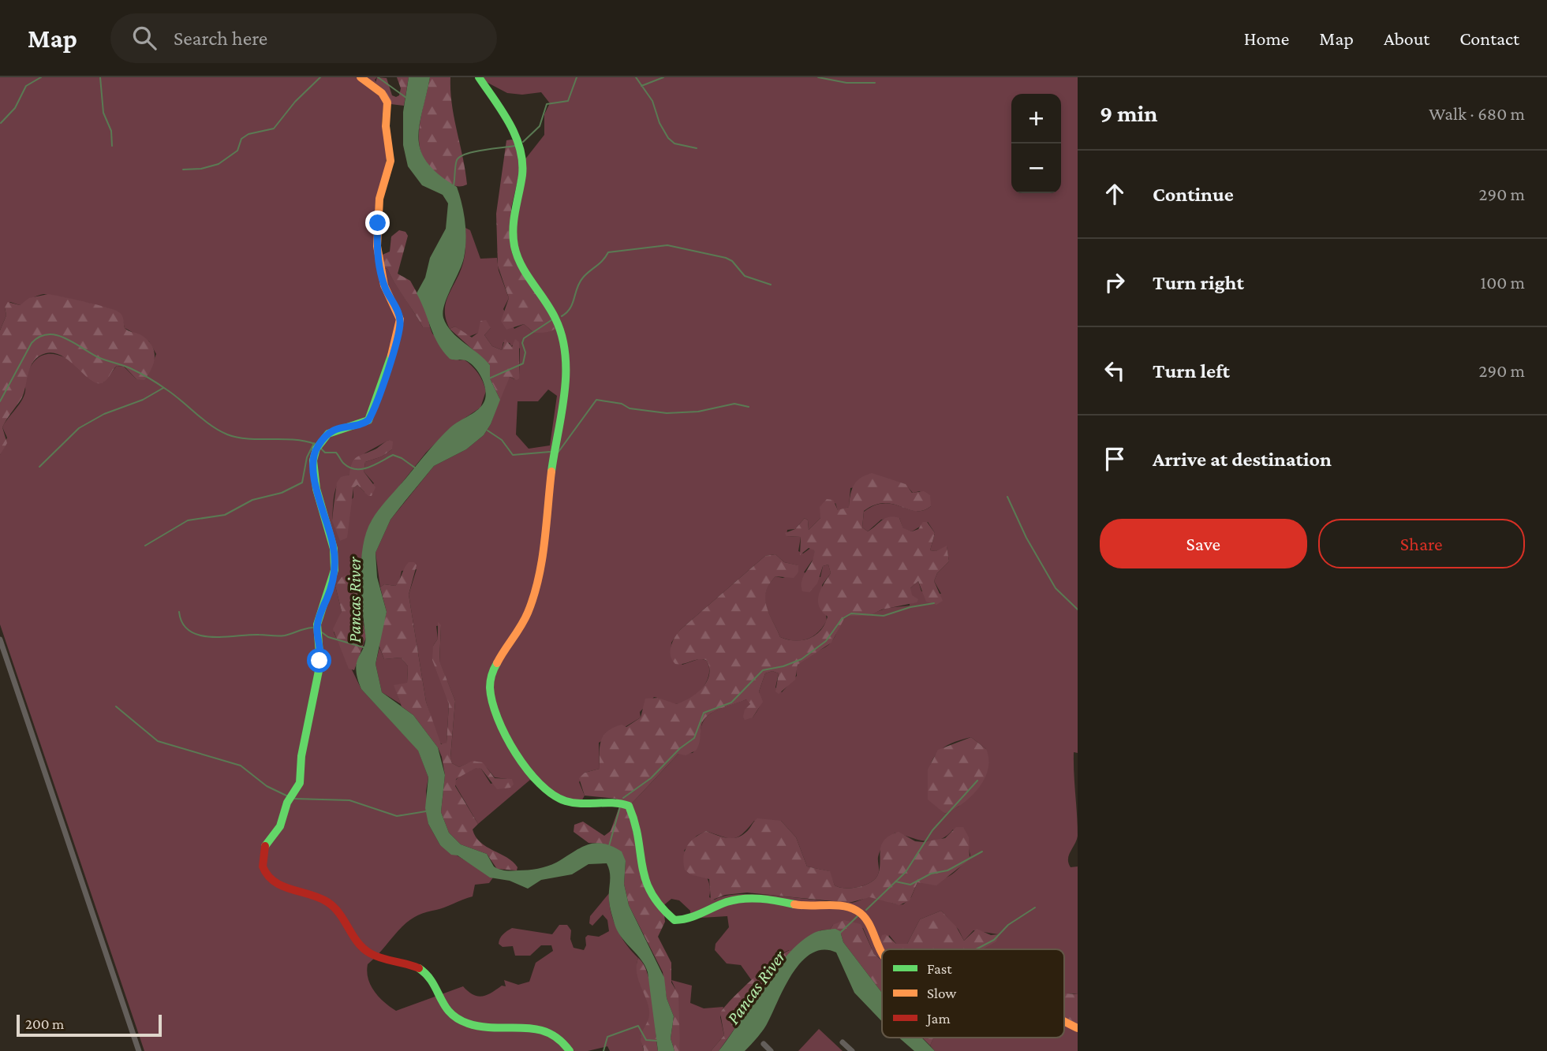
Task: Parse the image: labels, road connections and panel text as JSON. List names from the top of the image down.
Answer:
{
  "water": ["Pancas River"],
  "legend": ["Fast", "Slow", "Jam"],
  "scale_bar": "200 m",
  "page": {
    "header": "Map",
    "search": "Search here",
    "nav": [
      "Home",
      "Map",
      "About",
      "Contact"
    ],
    "heading": ["9 min", "Walk · 680 m"],
    "map_buttons": ["+", "−"],
    "list": [
      ["Continue", "290 m"],
      ["Turn right", "100 m"],
      ["Turn left", "290 m"],
      "Arrive at destination"
    ],
    "buttons": ["Save", "Share"],
    "scale": "200 m"
  }
}
